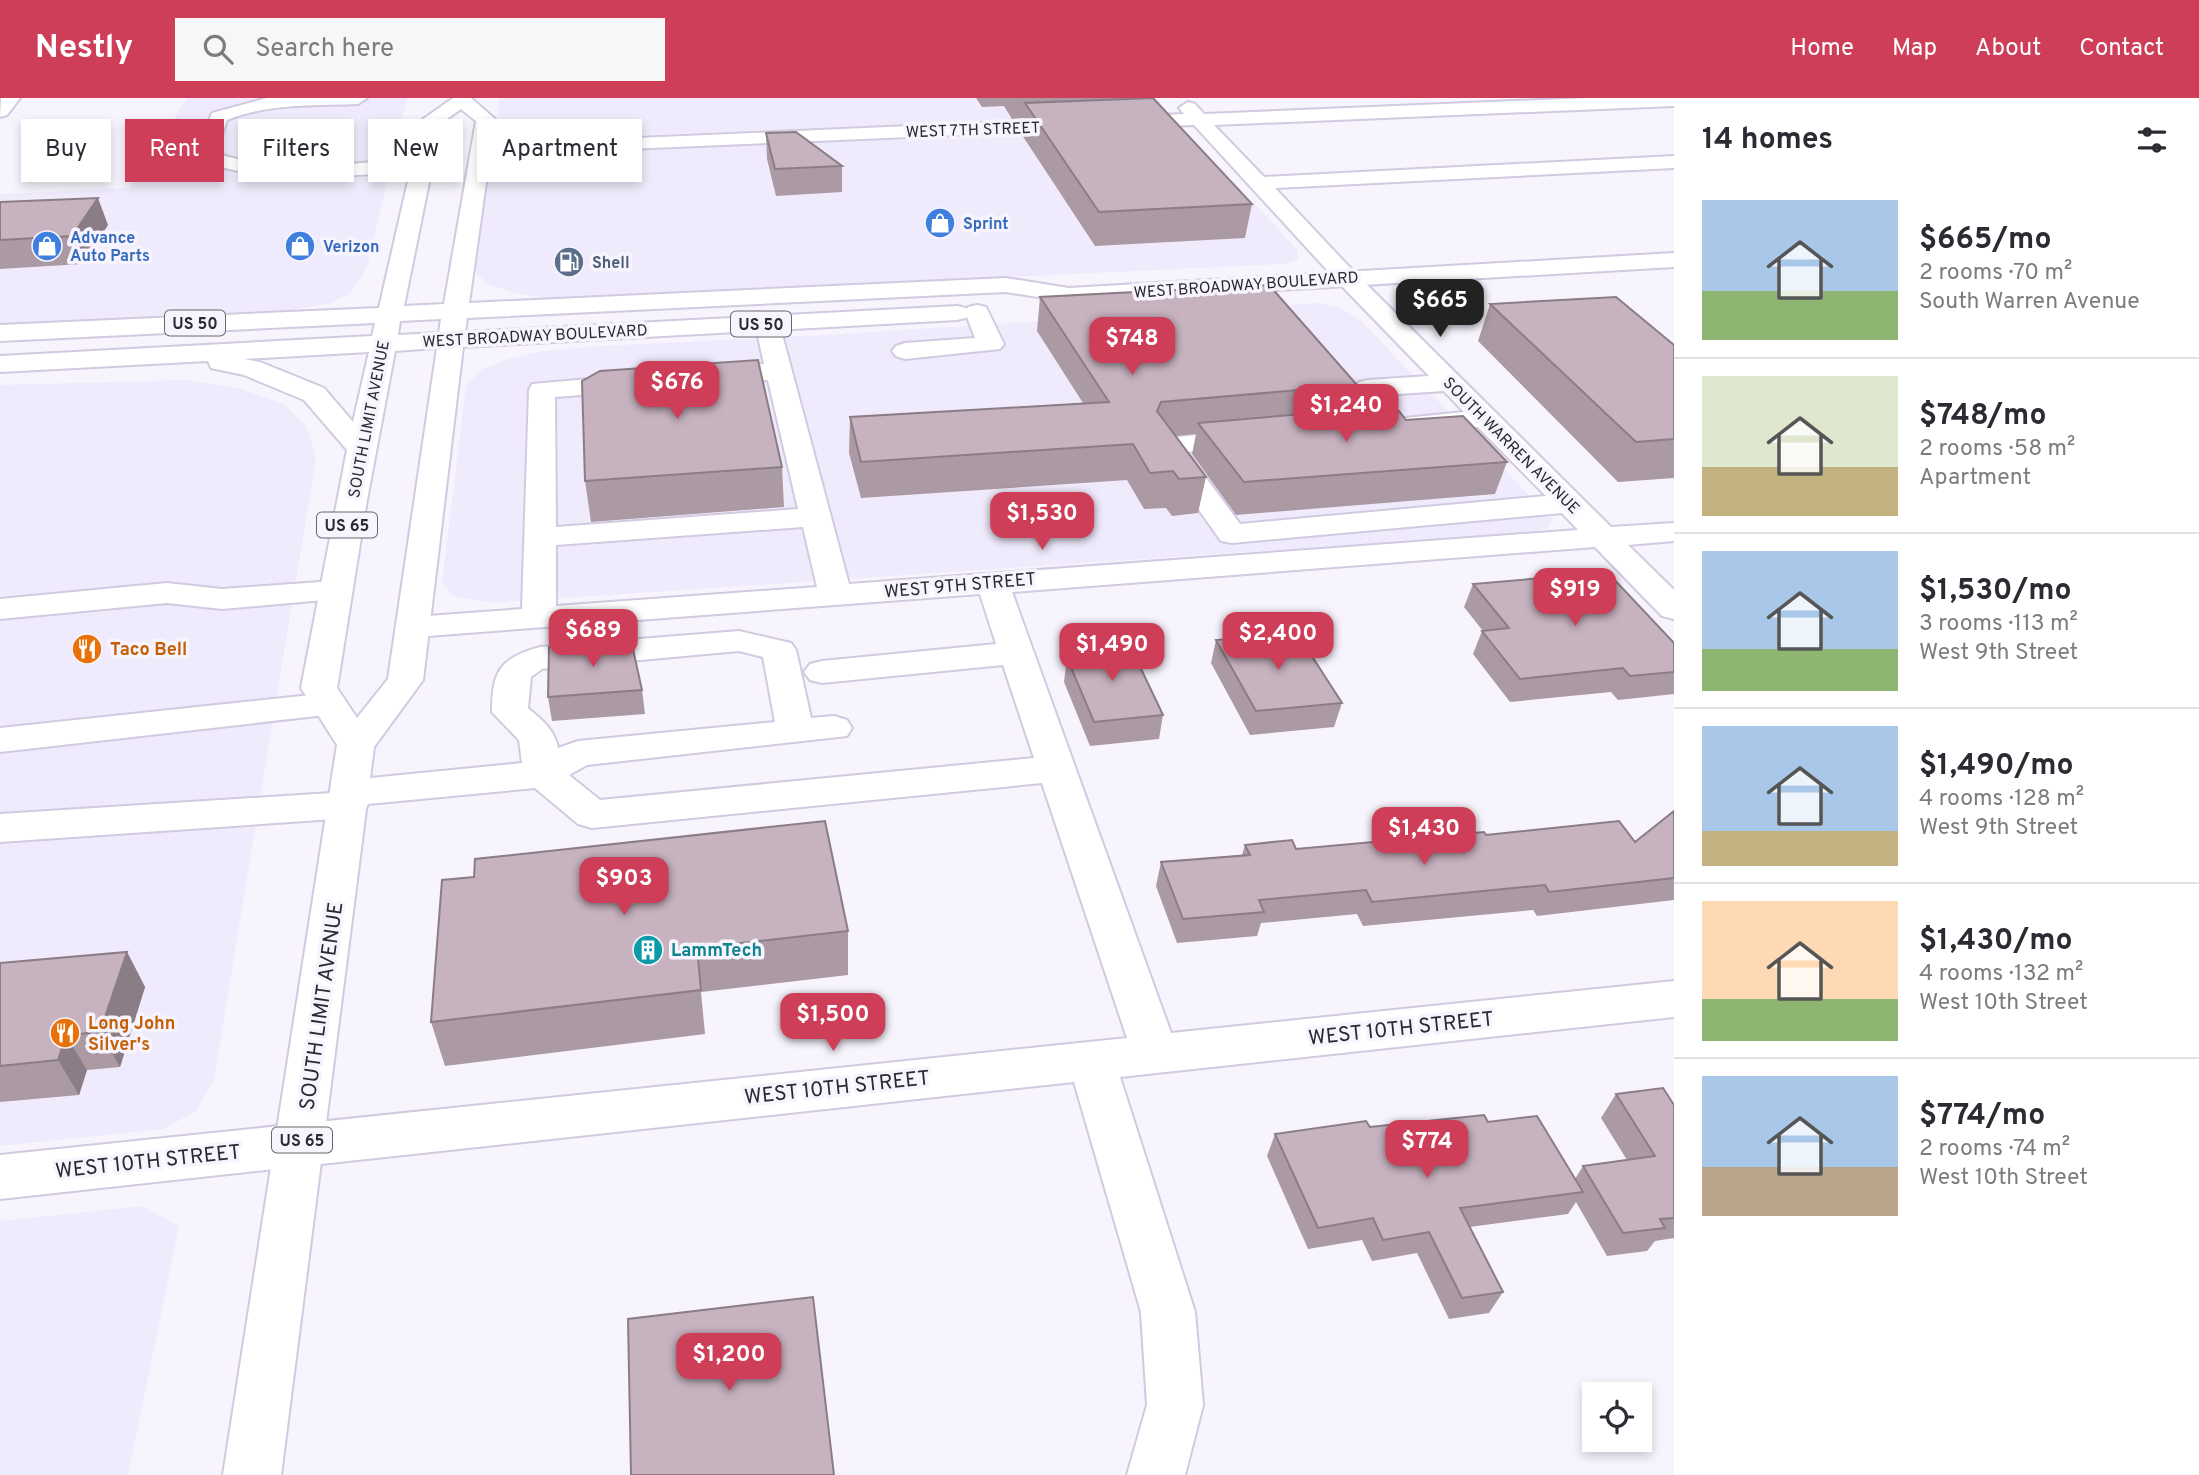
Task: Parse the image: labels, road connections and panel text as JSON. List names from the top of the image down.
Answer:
{
  "streets": {
    "main road": [
      "WEST 7TH STREET",
      "WEST BROADWAY BOULEVARD",
      "US 50",
      "SOUTH LIMIT AVENUE",
      "SOUTH WARREN AVENUE",
      "US 65",
      "WEST 9TH STREET",
      "WEST 10TH STREET"
    ]
  },
  "crossings": [
    ["WEST 7TH STREET", "SOUTH WARREN AVENUE"],
    ["WEST BROADWAY BOULEVARD", "SOUTH LIMIT AVENUE"],
    ["WEST BROADWAY BOULEVARD", "SOUTH WARREN AVENUE"],
    ["SOUTH LIMIT AVENUE", "WEST 9TH STREET"],
    ["SOUTH LIMIT AVENUE", "WEST 10TH STREET"],
    ["SOUTH WARREN AVENUE", "WEST 9TH STREET"]
  ],
  "places": {
    "shop": ["Sprint", "Advance Auto Parts", "Verizon"],
    "fuel station": ["Shell"],
    "restaurant": ["Taco Bell", "Long John Silver's"],
    "building": ["LammTech"]
  },
  "page": {
    "header": "Nestly",
    "search": "Search here",
    "nav": [
      "Home",
      "Map",
      "About",
      "Contact"
    ],
    "heading": "14 homes",
    "chip": [
      "Buy",
      "Rent",
      "Filters",
      "New",
      "Apartment"
    ],
    "list": [
      {
        "name": "$665/mo",
        "note": "2 rooms · 70 m² · South Warren Avenue"
      },
      {
        "name": "$748/mo",
        "note": "2 rooms · 58 m² · Apartment"
      },
      {
        "name": "$1,530/mo",
        "note": "3 rooms · 113 m² · West 9th Street"
      },
      {
        "name": "$1,490/mo",
        "note": "4 rooms · 128 m² · West 9th Street"
      },
      {
        "name": "$1,430/mo",
        "note": "4 rooms · 132 m² · West 10th Street"
      },
      {
        "name": "$774/mo",
        "note": "2 rooms · 74 m² · West 10th Street"
      }
    ],
    "price": [
      "$665",
      "$748",
      "$676",
      "$1,240",
      "$1,530",
      "$919",
      "$689",
      "$2,400",
      "$1,490",
      "$1,430",
      "$903",
      "$1,500",
      "$774",
      "$1,200"
    ]
  }
}
